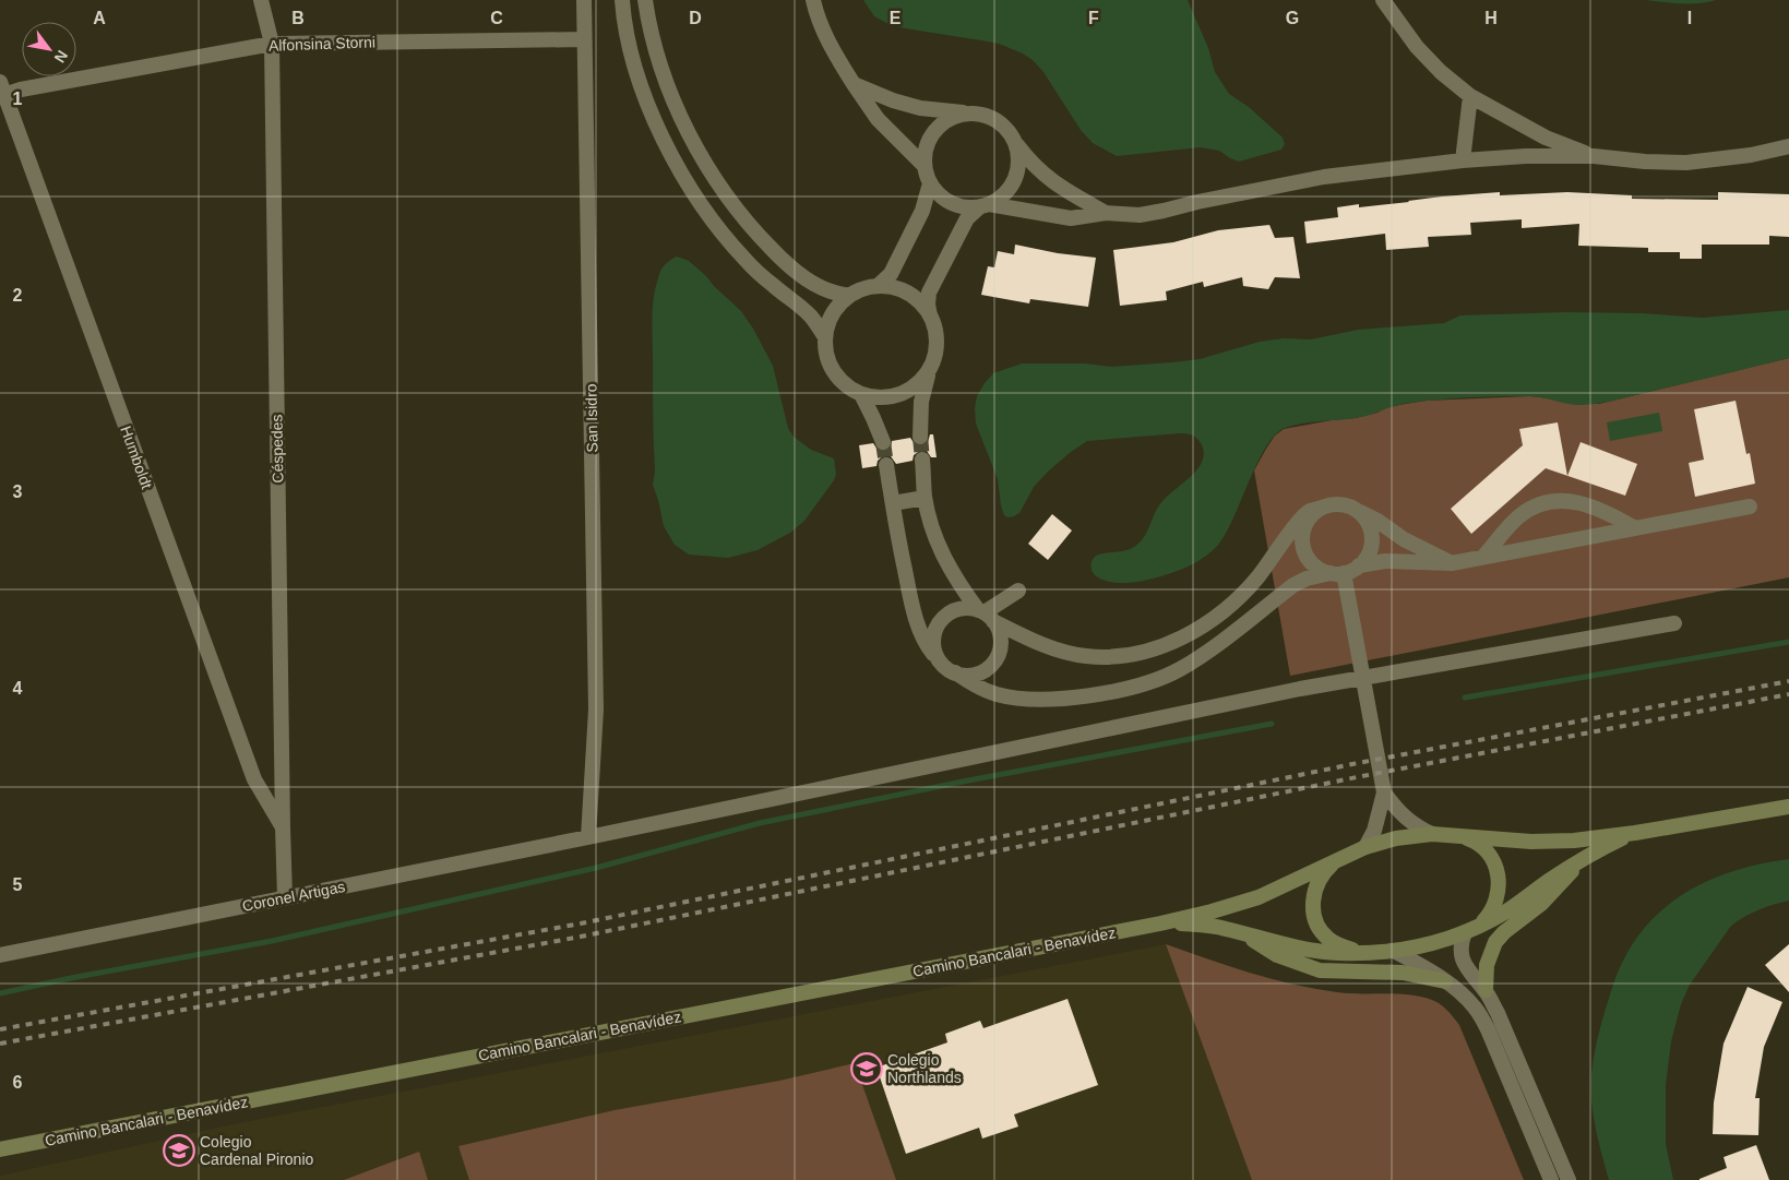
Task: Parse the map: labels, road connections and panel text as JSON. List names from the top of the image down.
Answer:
{
  "streets": {
    "main road": ["Camino Bancalari - Benavídez"],
    "street": [
      "Alfonsina Storni",
      "San Isidro",
      "Céspedes",
      "Humboldt",
      "Coronel Artigas"
    ]
  },
  "crossings": [
    ["Alfonsina Storni", "San Isidro"],
    ["Alfonsina Storni", "Céspedes"],
    ["Alfonsina Storni", "Humboldt"],
    ["San Isidro", "Coronel Artigas"],
    ["Céspedes", "Humboldt"],
    ["Céspedes", "Coronel Artigas"]
  ],
  "places": {
    "school or university": ["Colegio Northlands", "Colegio Cardenal Pironio"]
  },
  "north": "bottom right",
  "grid": {
    "columns": [
      "A",
      "B",
      "C",
      "D",
      "E",
      "F",
      "G",
      "H",
      "I"
    ],
    "rows": [
      "1",
      "2",
      "3",
      "4",
      "5",
      "6"
    ]
  }
}
